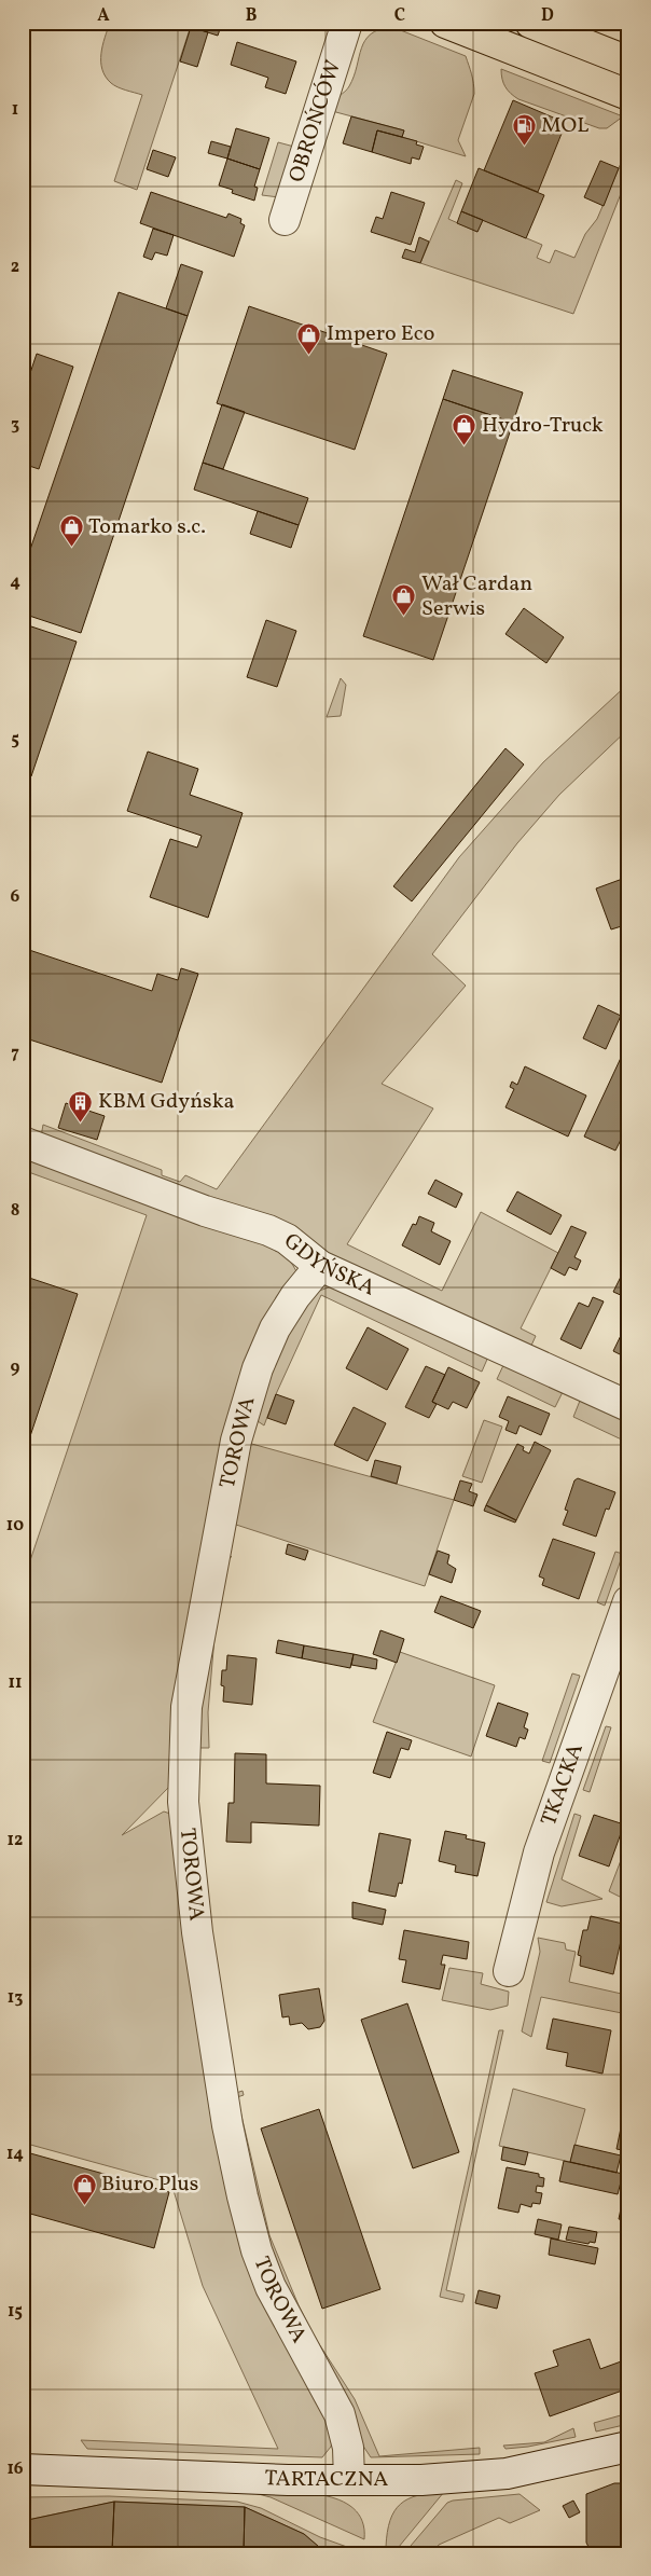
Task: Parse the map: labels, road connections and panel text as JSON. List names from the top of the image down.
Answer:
{
  "streets": {
    "street": [
      "OBROŃCÓW",
      "GDYŃSKA",
      "TOROWA",
      "TKACKA",
      "TARTACZNA"
    ]
  },
  "crossings": [
    ["GDYŃSKA", "TOROWA"],
    ["TOROWA", "TARTACZNA"]
  ],
  "places": {
    "fuel station": ["MOL"],
    "shop": [
      "Impero Eco",
      "Hydro-Truck",
      "Tomarko s.c.",
      "Wał Cardan Serwis",
      "Biuro Plus"
    ],
    "building": ["KBM Gdyńska"]
  },
  "grid": {
    "columns": [
      "A",
      "B",
      "C",
      "D"
    ],
    "rows": [
      "1",
      "2",
      "3",
      "4",
      "5",
      "6",
      "7",
      "8",
      "9",
      "10",
      "11",
      "12",
      "13",
      "14",
      "15",
      "16"
    ]
  }
}
